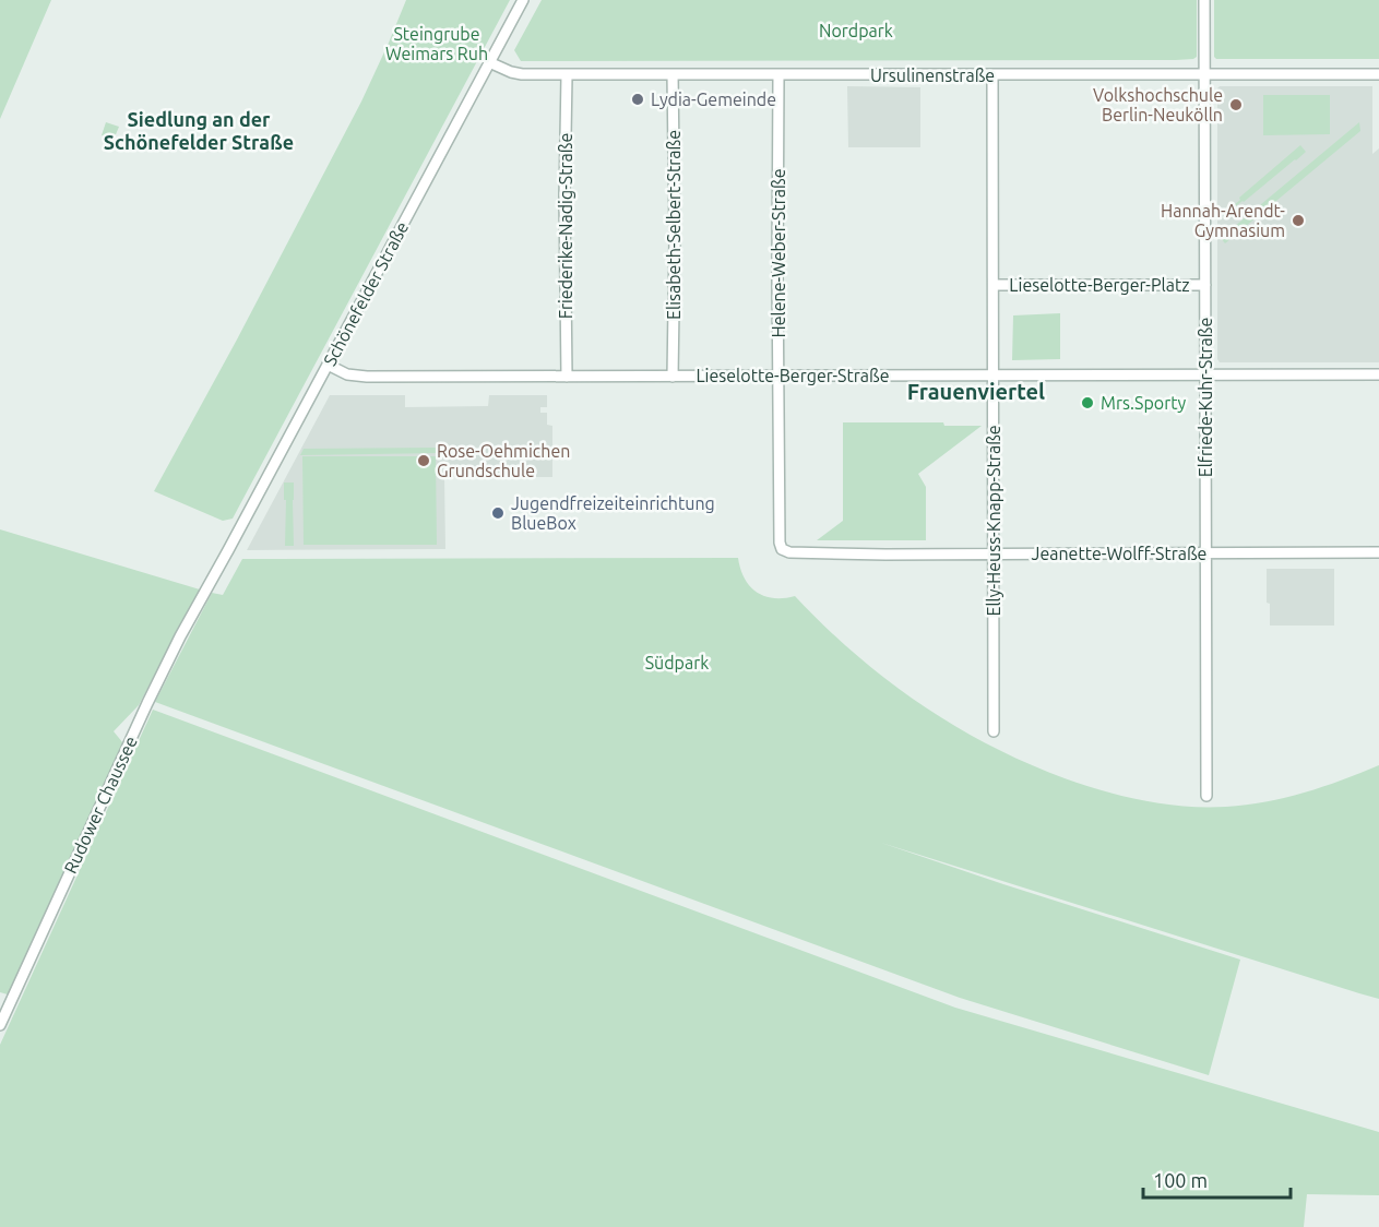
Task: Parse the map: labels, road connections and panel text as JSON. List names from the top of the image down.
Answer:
{
  "streets": {
    "street": [
      "Ursulinenstraße",
      "Elisabeth-Selbert-Straße",
      "Friederike-Nadig-Straße",
      "Helene-Weber-Straße",
      "Lieselotte-Berger-Platz",
      "Schönefelder Straße",
      "Lieselotte-Berger-Straße",
      "Elfriede-Kuhr-Straße",
      "Elly-Heuss-Knapp-Straße",
      "Jeanette-Wolff-Straße",
      "Rudower Chaussee"
    ]
  },
  "crossings": [
    ["Ursulinenstraße", "Elisabeth-Selbert-Straße"],
    ["Ursulinenstraße", "Friederike-Nadig-Straße"],
    ["Ursulinenstraße", "Helene-Weber-Straße"],
    ["Ursulinenstraße", "Schönefelder Straße"],
    ["Ursulinenstraße", "Elfriede-Kuhr-Straße"],
    ["Ursulinenstraße", "Elly-Heuss-Knapp-Straße"],
    ["Elisabeth-Selbert-Straße", "Lieselotte-Berger-Straße"],
    ["Friederike-Nadig-Straße", "Lieselotte-Berger-Straße"],
    ["Helene-Weber-Straße", "Lieselotte-Berger-Straße"],
    ["Helene-Weber-Straße", "Jeanette-Wolff-Straße"],
    ["Lieselotte-Berger-Platz", "Elfriede-Kuhr-Straße"],
    ["Lieselotte-Berger-Platz", "Elly-Heuss-Knapp-Straße"],
    ["Schönefelder Straße", "Lieselotte-Berger-Straße"],
    ["Schönefelder Straße", "Rudower Chaussee"],
    ["Lieselotte-Berger-Straße", "Elfriede-Kuhr-Straße"],
    ["Lieselotte-Berger-Straße", "Elly-Heuss-Knapp-Straße"],
    ["Elfriede-Kuhr-Straße", "Jeanette-Wolff-Straße"],
    ["Elly-Heuss-Knapp-Straße", "Jeanette-Wolff-Straße"]
  ],
  "districts": ["Siedlung an der Schönefelder Straße", "Frauenviertel"],
  "parks": ["Nordpark", "Steingrube Weimars Ruh", "Südpark"],
  "places": [
    "Lydia-Gemeinde",
    "Volkshochschule Berlin-Neukölln",
    "Hannah-Arendt- Gymnasium",
    "Mrs.Sporty",
    "Rose-Oehmichen Grundschule",
    "Jugendfreizeiteinrichtung BlueBox"
  ],
  "scale_bar": "100 m"
}
